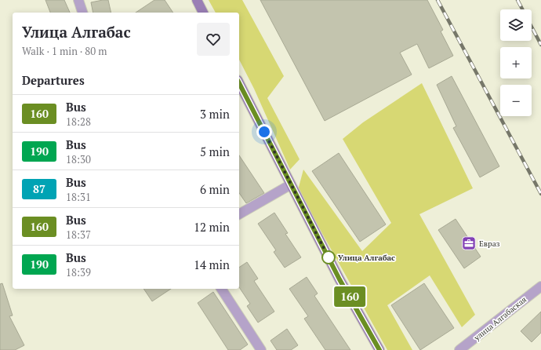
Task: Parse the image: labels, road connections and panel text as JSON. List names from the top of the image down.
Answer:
{
  "streets": {
    "street": ["улица Алгабаская"]
  },
  "places": {
    "office": ["Евраз"],
    "other": ["Улица Алгабас"]
  },
  "lines": ["bus line 160"],
  "page": {
    "on_map": "160",
    "map_buttons": ["+", "−"],
    "heading": [
      ["Улица Алгабас", "Walk · 1 min · 80 m"],
      "Departures"
    ],
    "list": [
      {
        "mark": "160",
        "name": "Bus",
        "note": "18:28",
        "value": "3 min"
      },
      {
        "mark": "190",
        "name": "Bus",
        "note": "18:30",
        "value": "5 min"
      },
      {
        "mark": "87",
        "name": "Bus",
        "note": "18:31",
        "value": "6 min"
      },
      {
        "mark": "160",
        "name": "Bus",
        "note": "18:37",
        "value": "12 min"
      },
      {
        "mark": "190",
        "name": "Bus",
        "note": "18:39",
        "value": "14 min"
      }
    ]
  }
}
